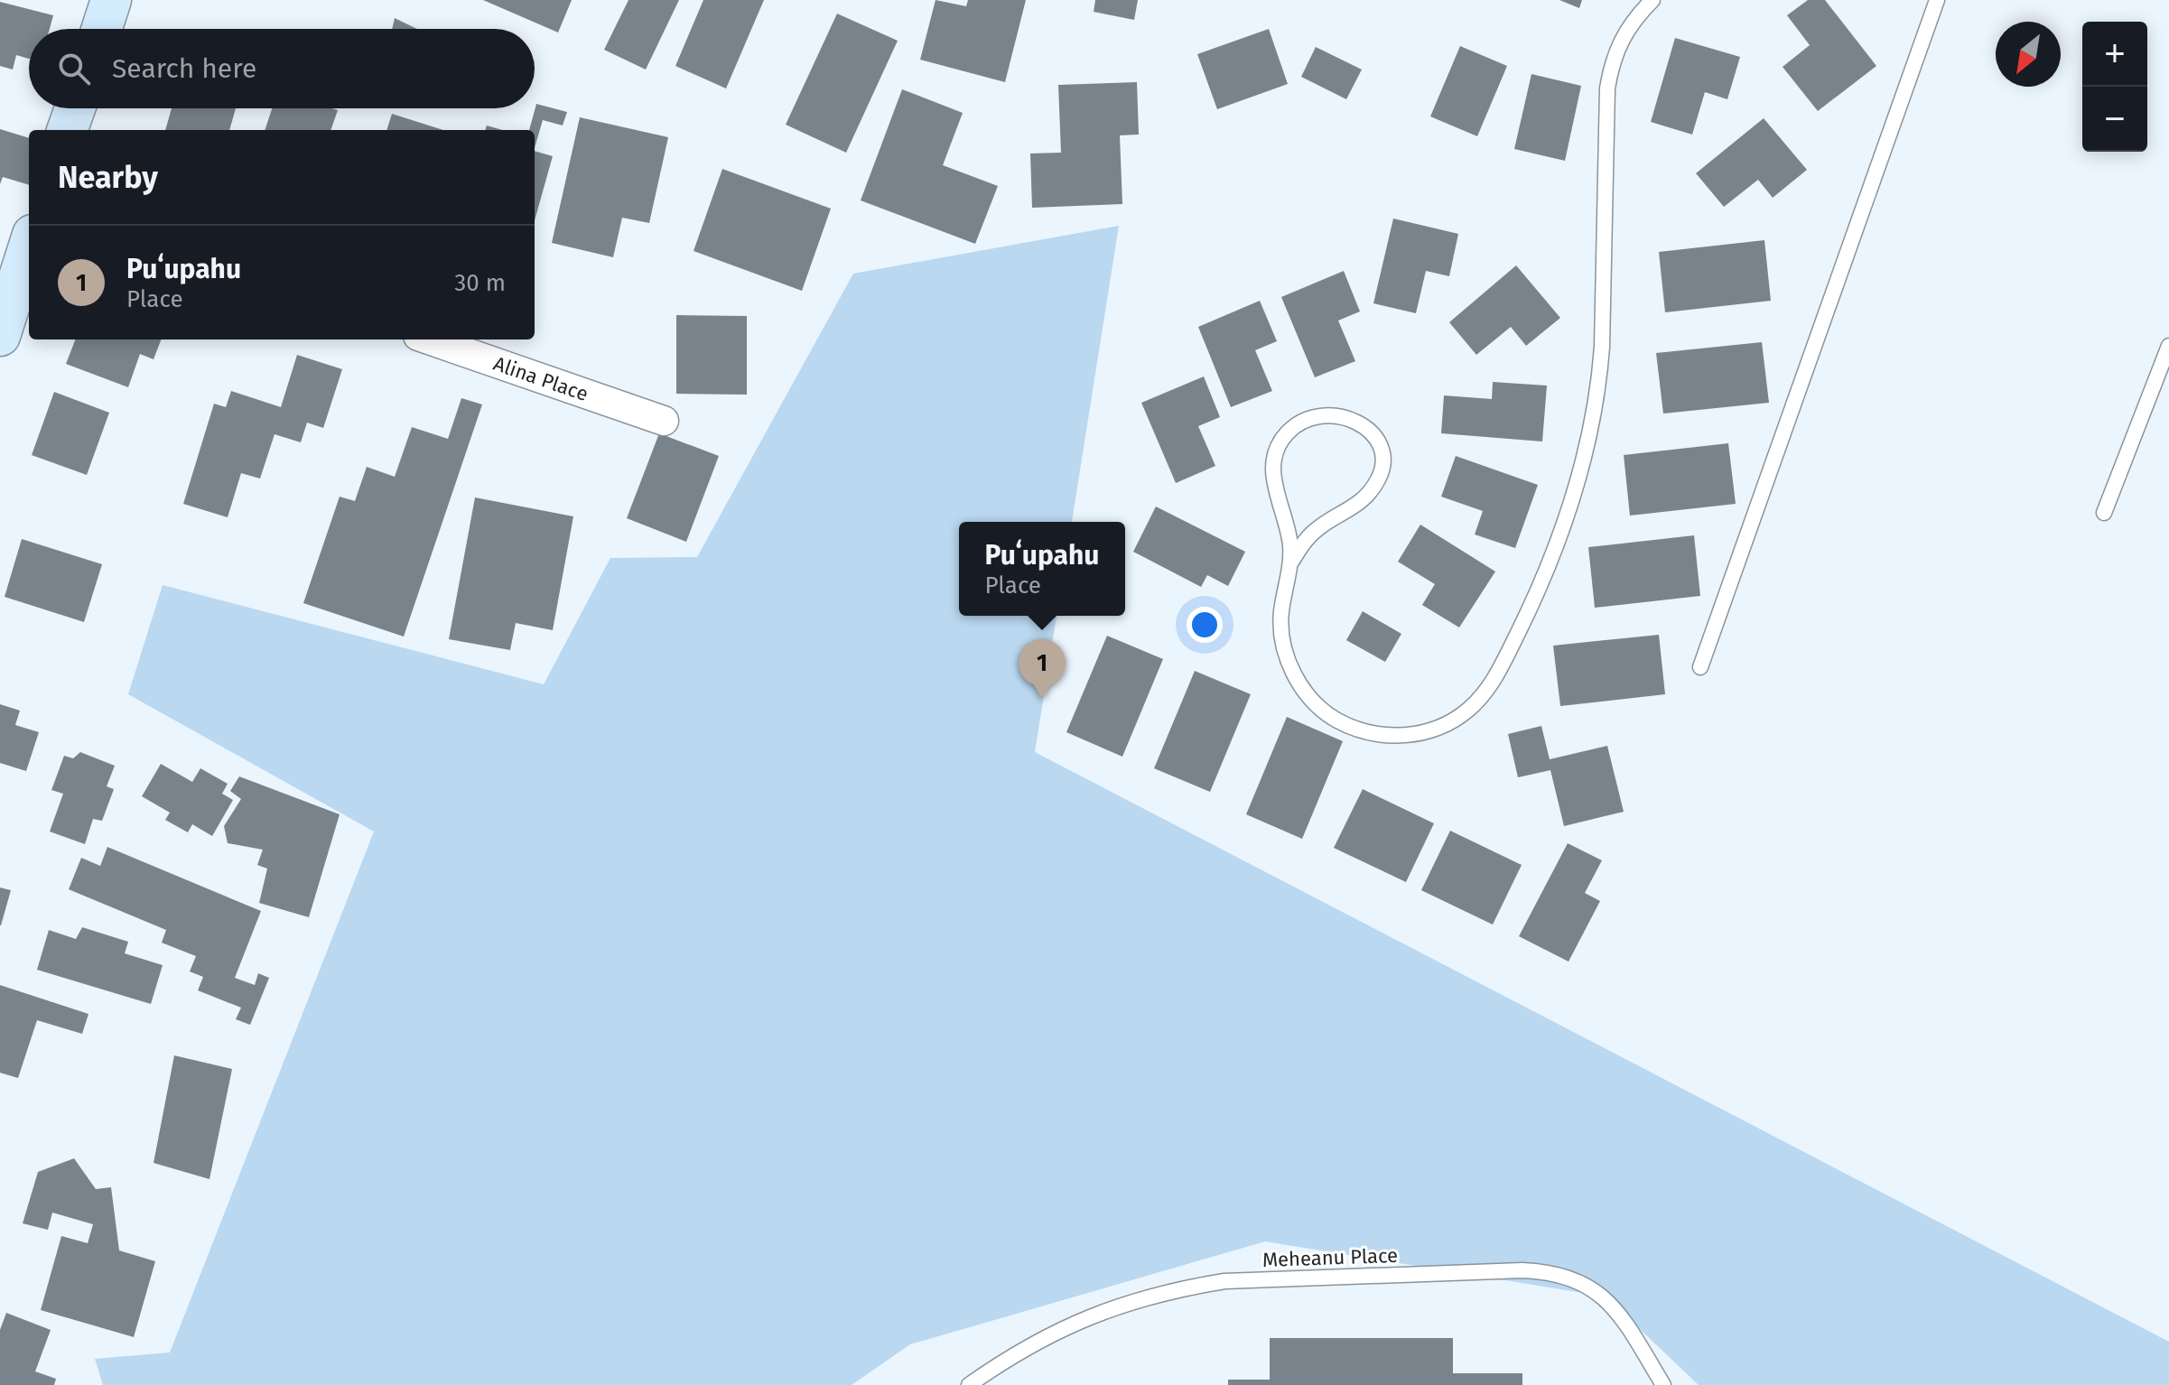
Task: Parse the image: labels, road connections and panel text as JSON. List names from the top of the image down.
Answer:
{
  "streets": {
    "street": ["Alina Place"],
    "lane": ["Meheanu Place"]
  },
  "north": "bottom left",
  "page": {
    "map_buttons": ["+", "−"],
    "search": "Search here",
    "heading": "Nearby",
    "list": [
      {
        "mark": "1",
        "name": "Puʻupahu",
        "note": "Place",
        "value": "30 m"
      }
    ],
    "popup": ["Puʻupahu", "Place"],
    "pins": "1"
  }
}
